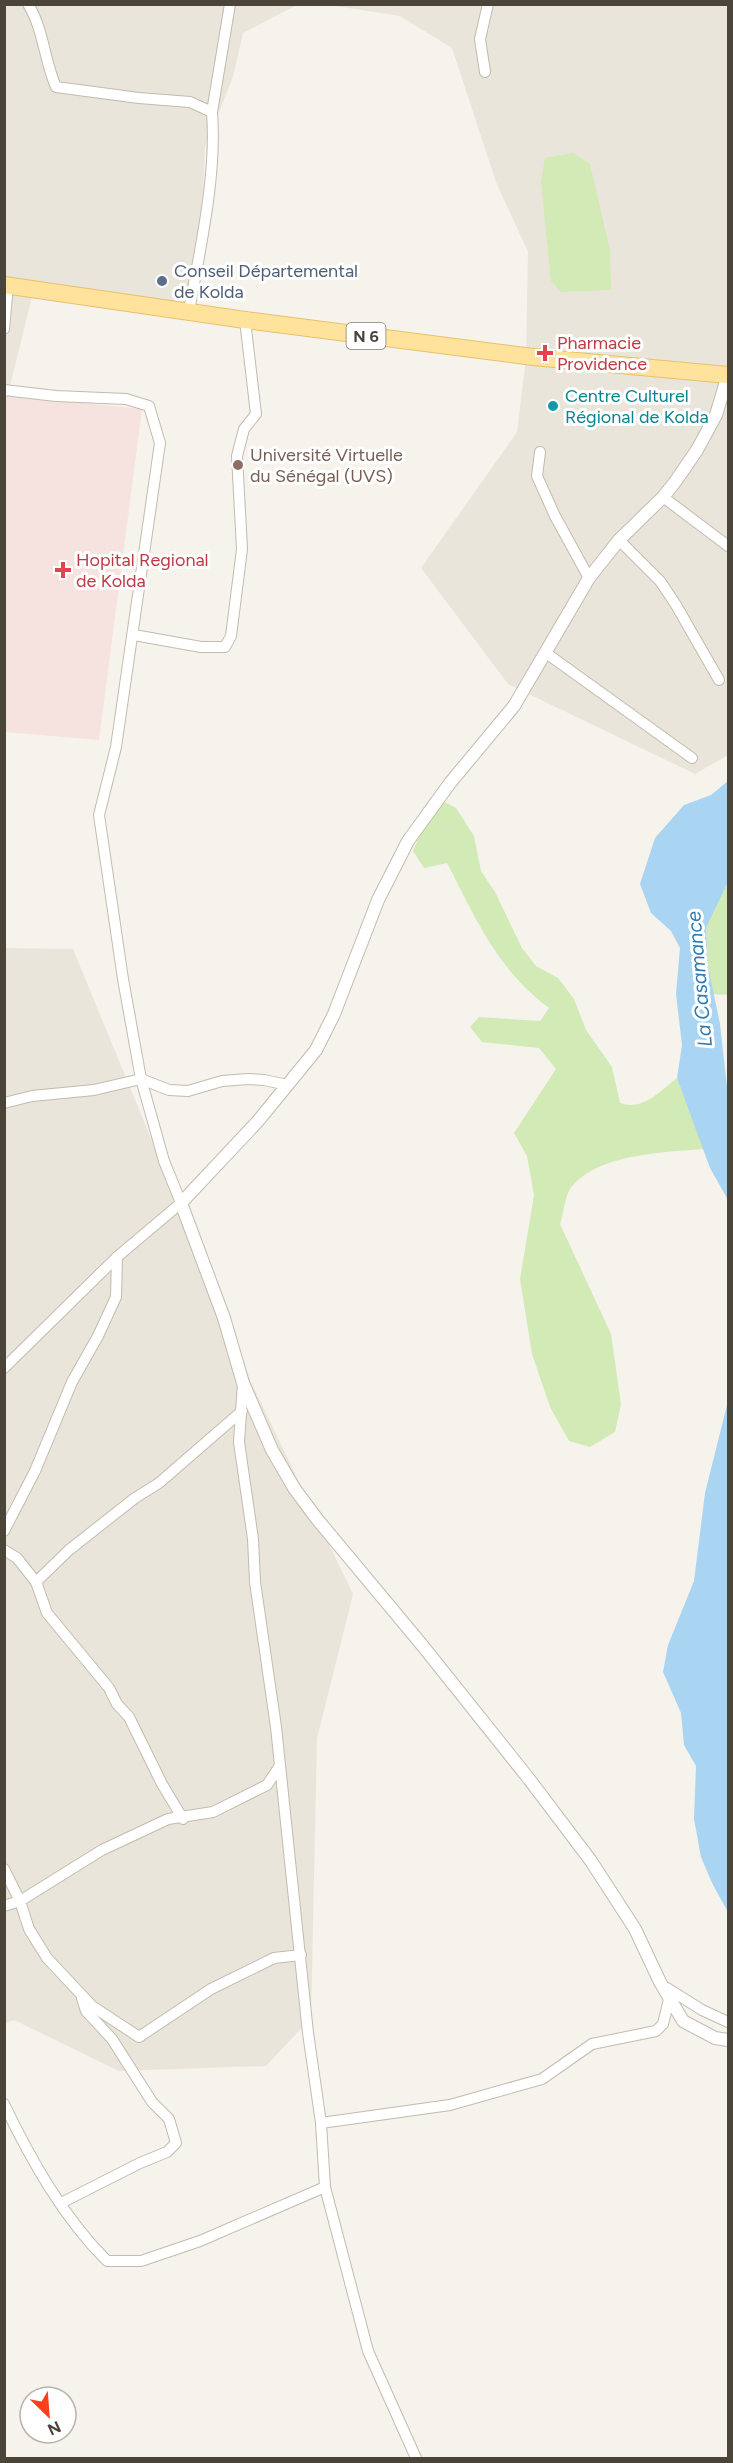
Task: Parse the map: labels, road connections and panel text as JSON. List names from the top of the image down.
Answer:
{
  "streets": {
    "main road": ["N 6"]
  },
  "water": ["La Casamance"],
  "places": {
    "other": ["Conseil Départemental de Kolda", "Centre Culturel Régional de Kolda", "Université Virtuelle du Sénégal (UVS)"],
    "health": ["Pharmacie Providence", "Hopital Regional de Kolda"]
  },
  "north": "bottom right"
}
